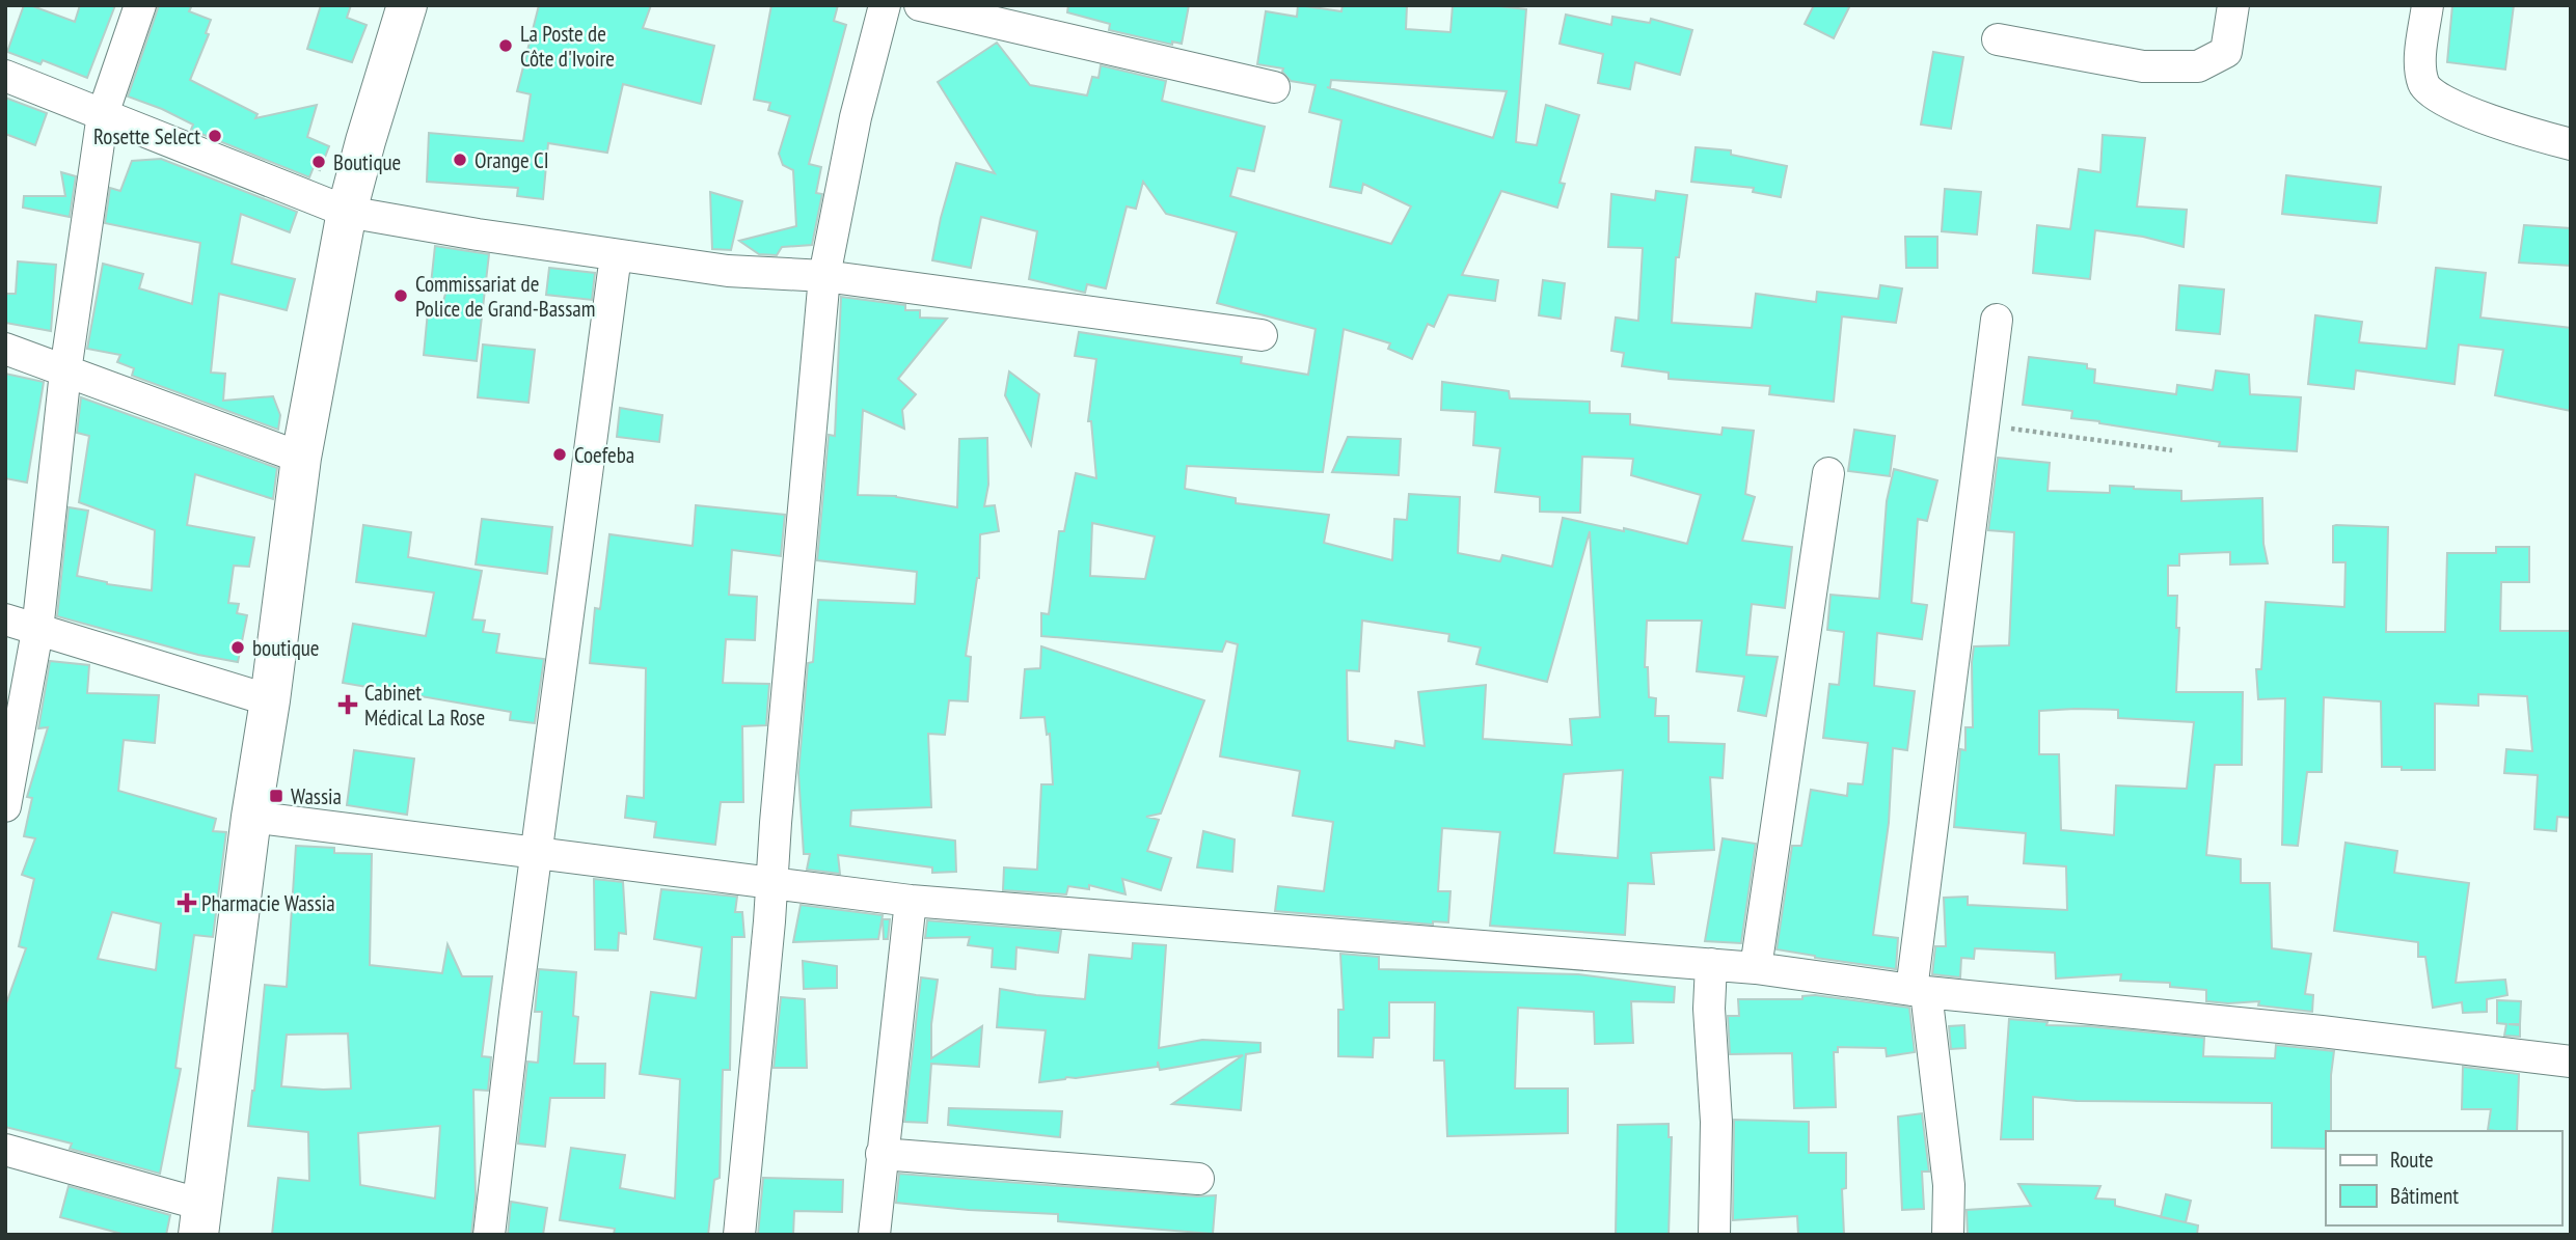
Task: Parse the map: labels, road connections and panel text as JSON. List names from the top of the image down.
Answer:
{
  "places": {
    "other": [
      "La Poste de Côte d'Ivoire",
      "Rosette Select",
      "Orange CI",
      "Boutique",
      "Commissariat de Police de Grand-Bassam",
      "Coefeba",
      "boutique"
    ],
    "health": ["Cabinet Médical La Rose", "Pharmacie Wassia"],
    "transit": ["Wassia"]
  },
  "legend": ["Route", "Bâtiment"]
}
